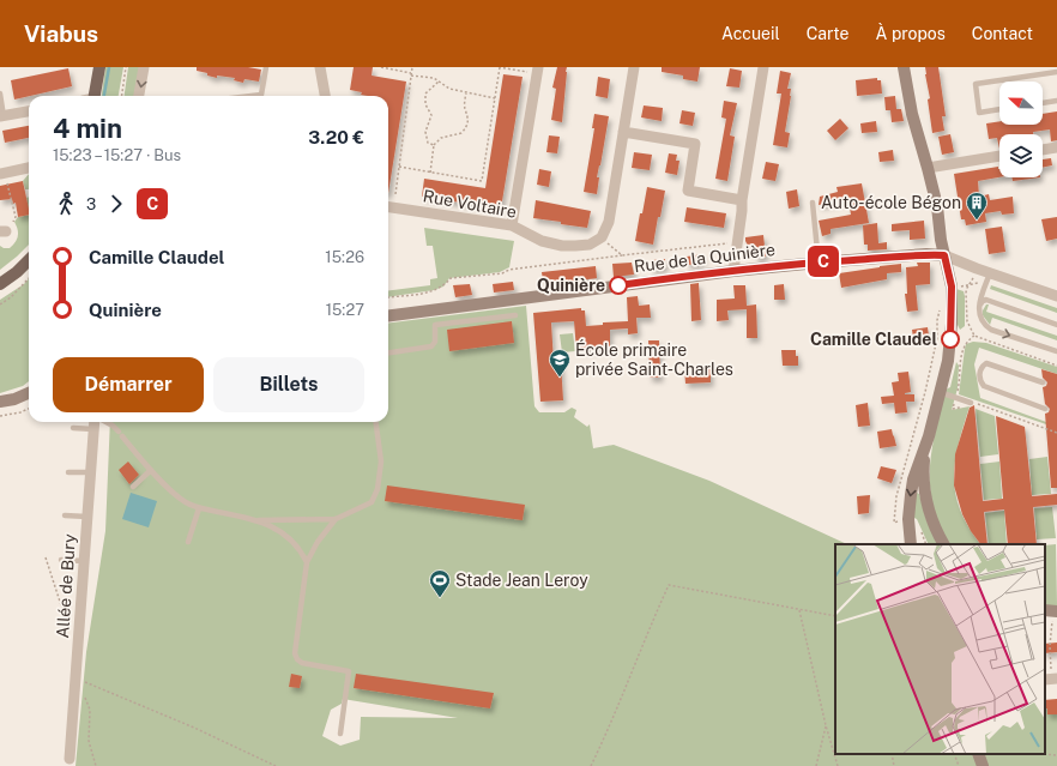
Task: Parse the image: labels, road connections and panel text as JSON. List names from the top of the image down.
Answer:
{
  "streets": {
    "street": ["Rue Voltaire", "Rue de la Quinière", "Allée de Bury"]
  },
  "places": {
    "building": ["Auto-école Bégon"],
    "other": ["Quinière", "Camille Claudel"],
    "school or university": ["École primaire privée Saint-Charles"],
    "sports": ["Stade Jean Leroy"]
  },
  "lines": ["bus line C"],
  "north": "left",
  "page": {
    "header": "Viabus",
    "nav": [
      "Accueil",
      "Carte",
      "À propos",
      "Contact"
    ],
    "on_map": "C",
    "heading": ["4 min", "15:23 – 15:27 · Bus", "3.20 €"],
    "legs": ["3", "C"],
    "list": [
      {
        "name": "Camille Claudel",
        "value": "15:26"
      },
      {
        "name": "Quinière",
        "value": "15:27"
      }
    ],
    "buttons": ["Démarrer", "Billets"]
  }
}
